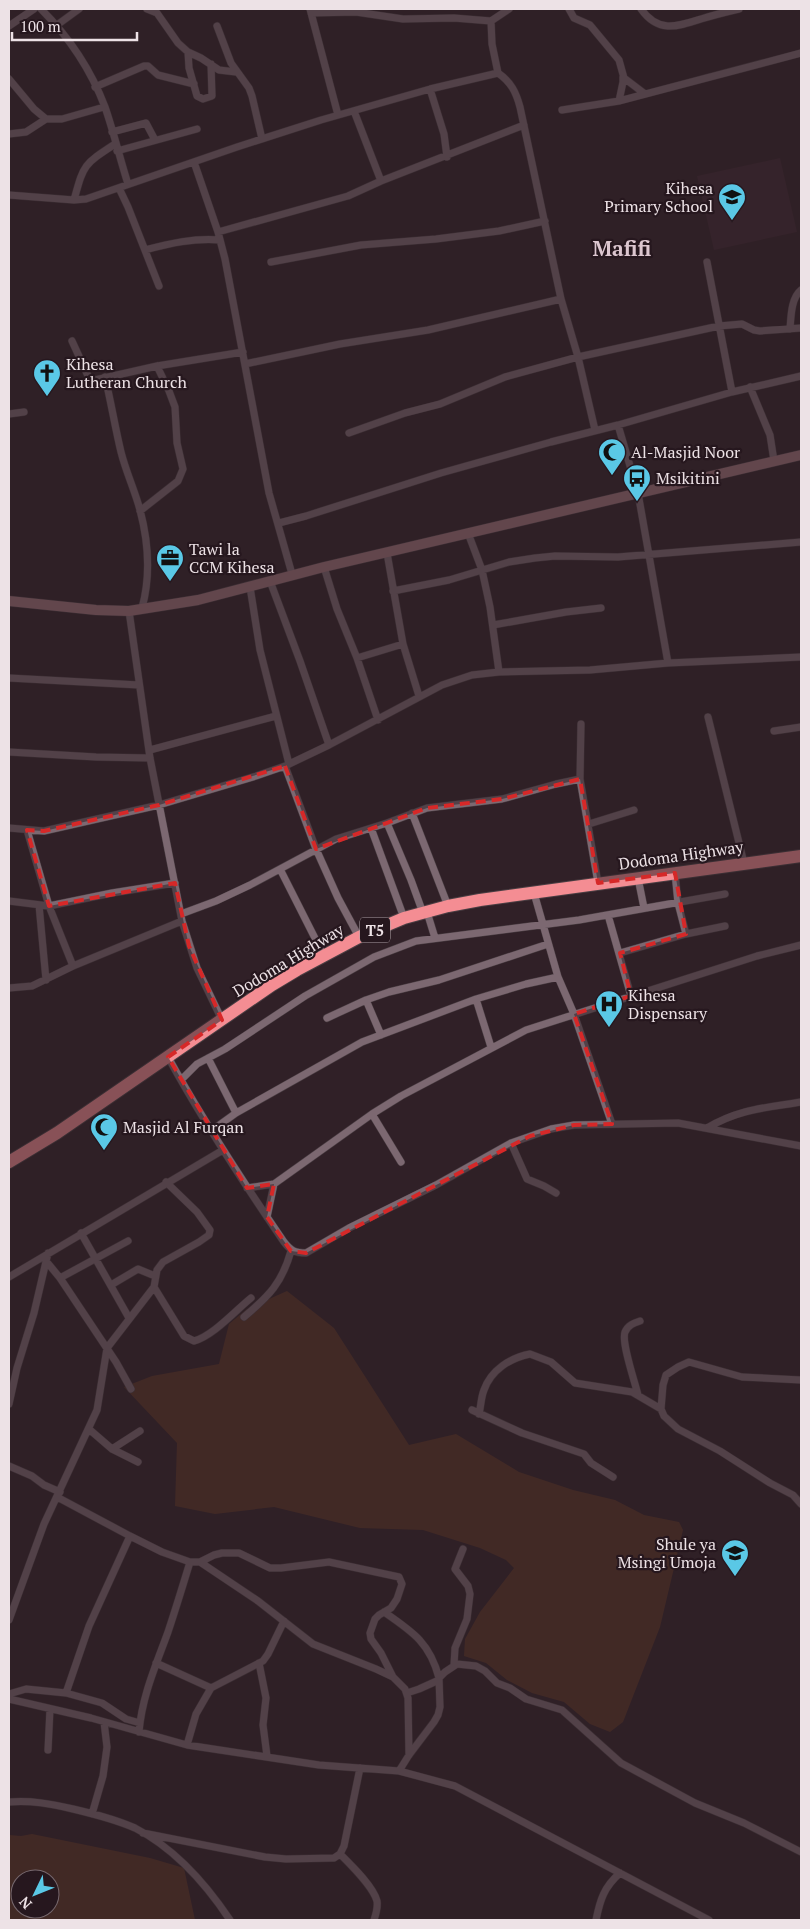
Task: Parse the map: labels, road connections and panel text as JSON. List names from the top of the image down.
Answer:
{
  "streets": {
    "highway": ["Dodoma Highway", "T5"]
  },
  "districts": ["Mafifi"],
  "places": {
    "school or university": ["Kihesa Primary School", "Shule ya Msingi Umoja"],
    "church": ["Kihesa Lutheran Church"],
    "mosque": ["Al-Masjid Noor", "Masjid Al Furqan"],
    "bus stop": ["Msikitini"],
    "office": ["Tawi la CCM Kihesa"],
    "hospital": ["Kihesa Dispensary"]
  },
  "scale_bar": "100 m",
  "north": "bottom left"
}
